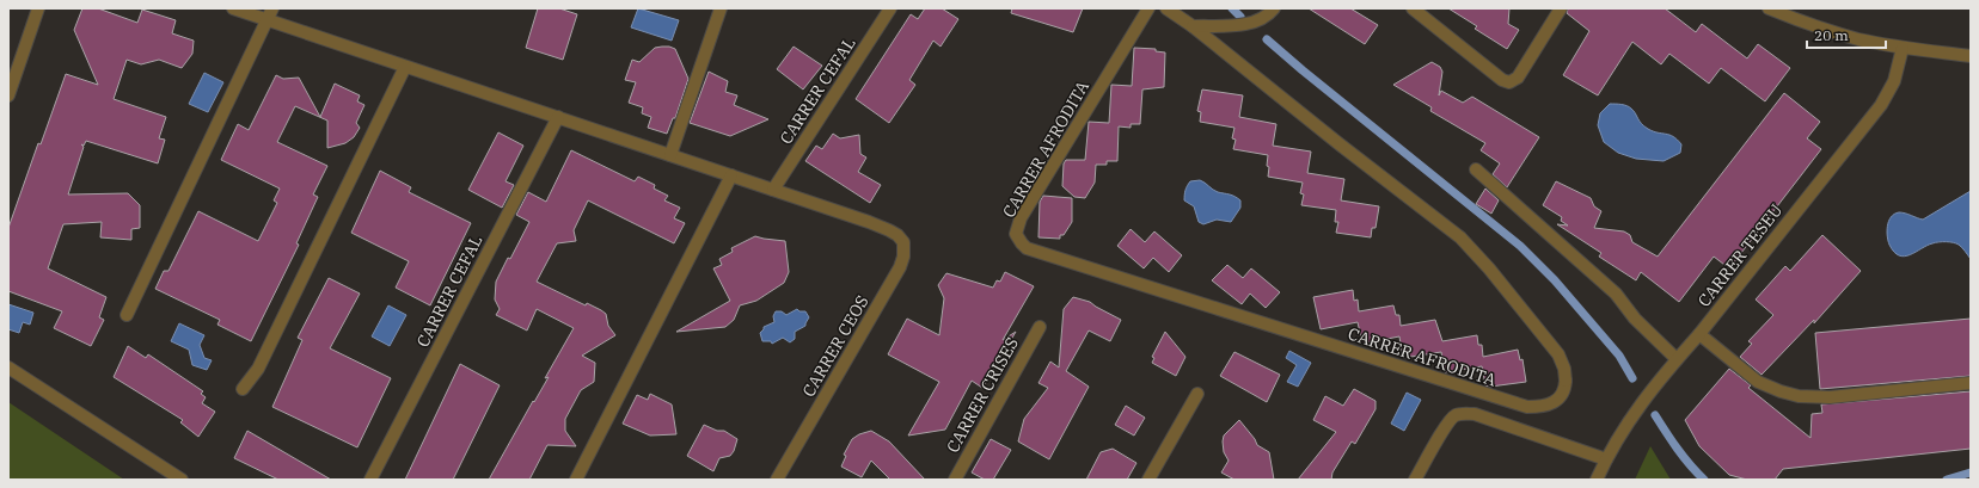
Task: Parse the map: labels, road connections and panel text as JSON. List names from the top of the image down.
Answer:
{
  "streets": {
    "street": [
      "CARRER CEFAL",
      "CARRER AFRODITA",
      "CARRER TESEU",
      "CARRER CEOS",
      "CARRER CRISES"
    ]
  },
  "crossings": [
    ["CARRER CEFAL", "CARRER CEOS"]
  ],
  "scale_bar": "20 m"
}
